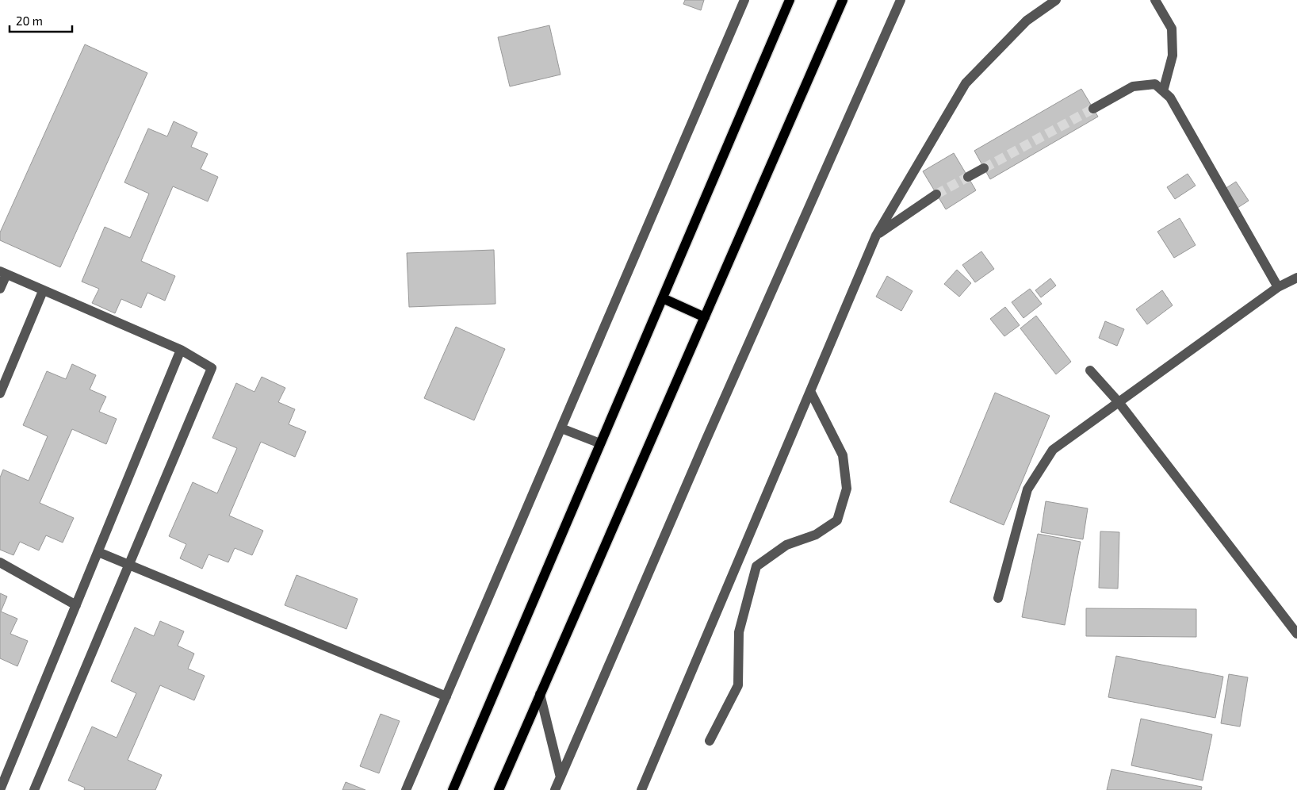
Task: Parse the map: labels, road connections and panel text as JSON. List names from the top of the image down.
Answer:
{
  "scale_bar": "20 m"
}
